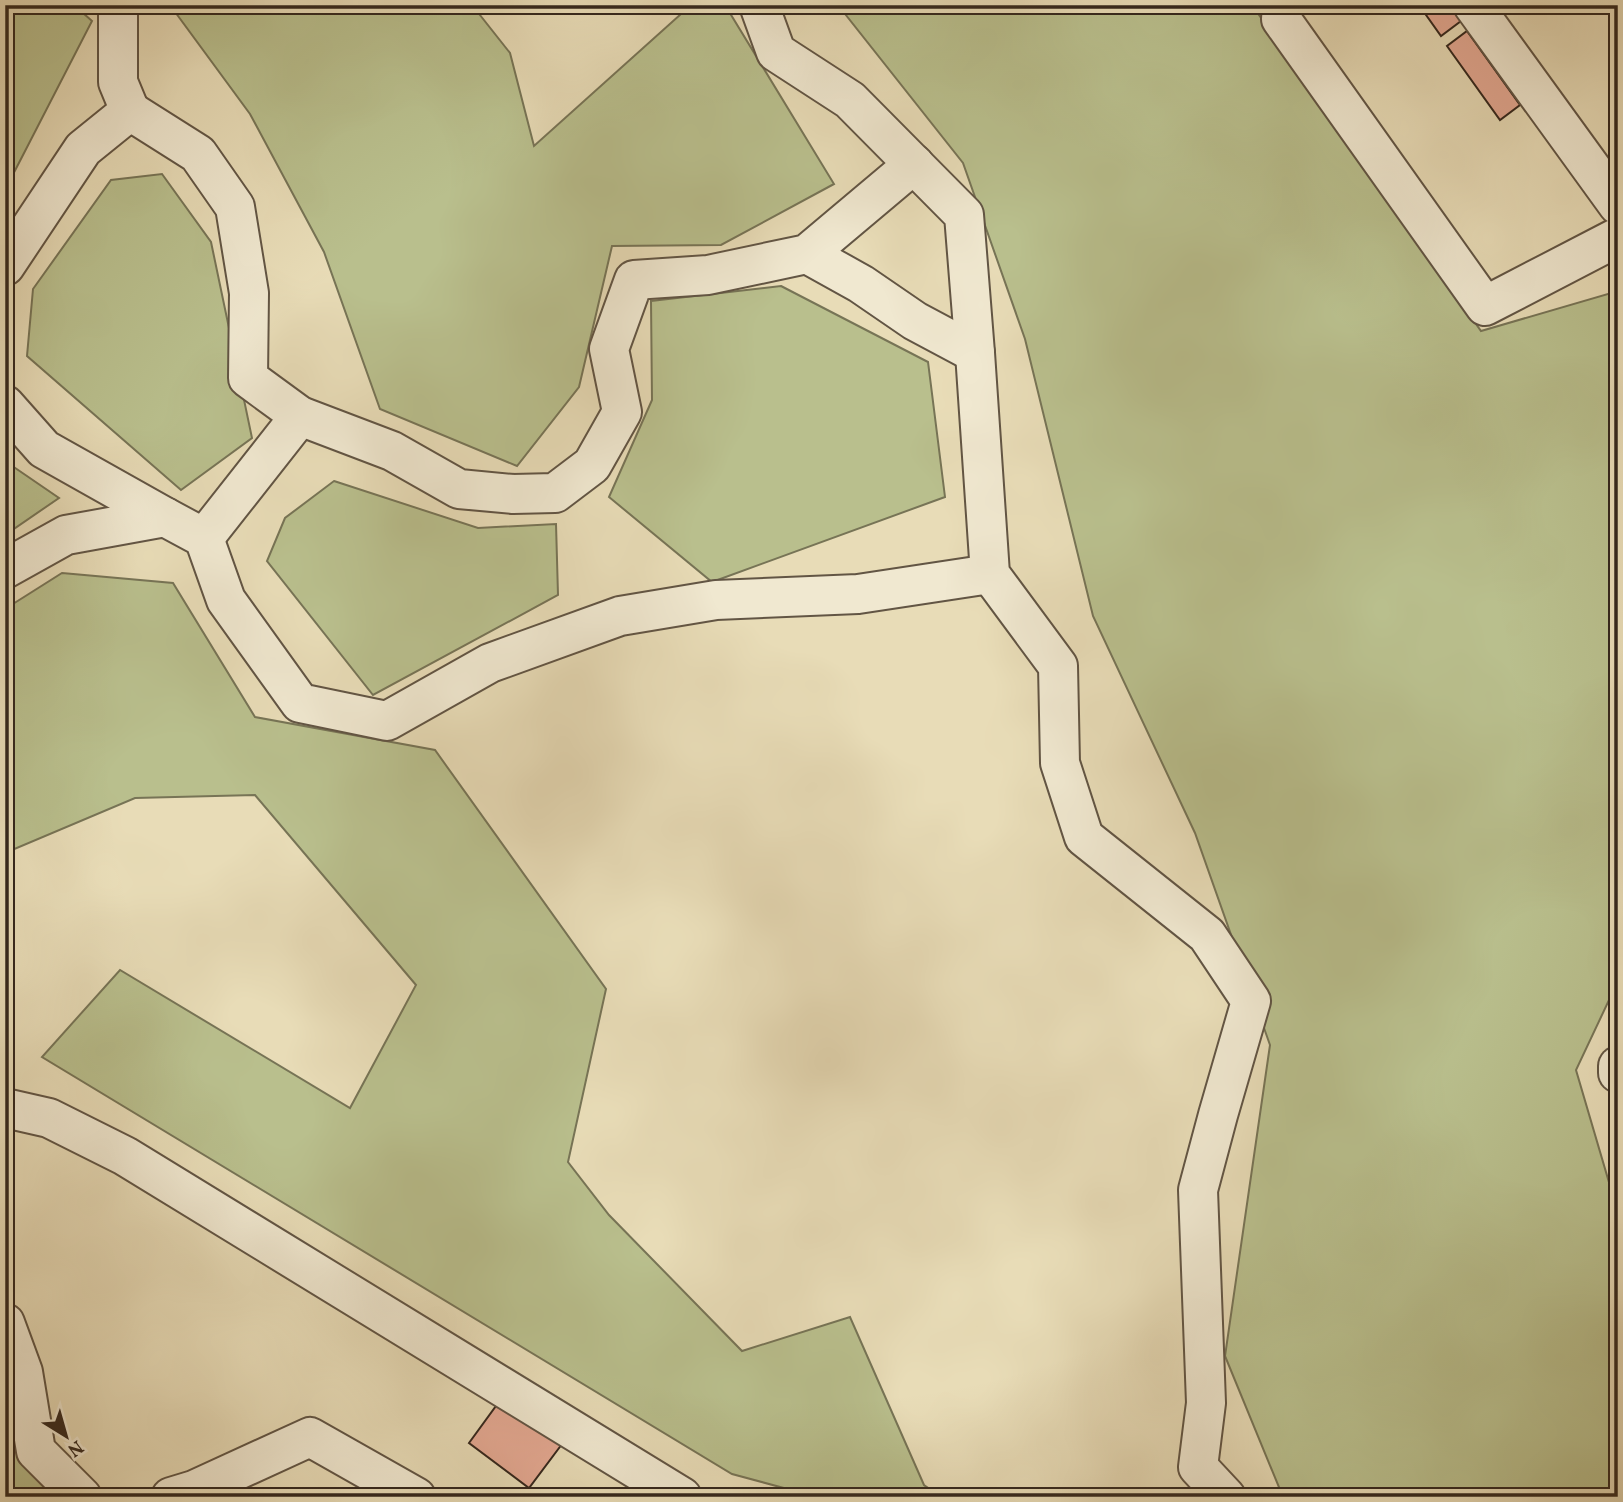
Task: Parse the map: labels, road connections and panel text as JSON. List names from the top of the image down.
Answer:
{
  "north": "bottom right"
}
